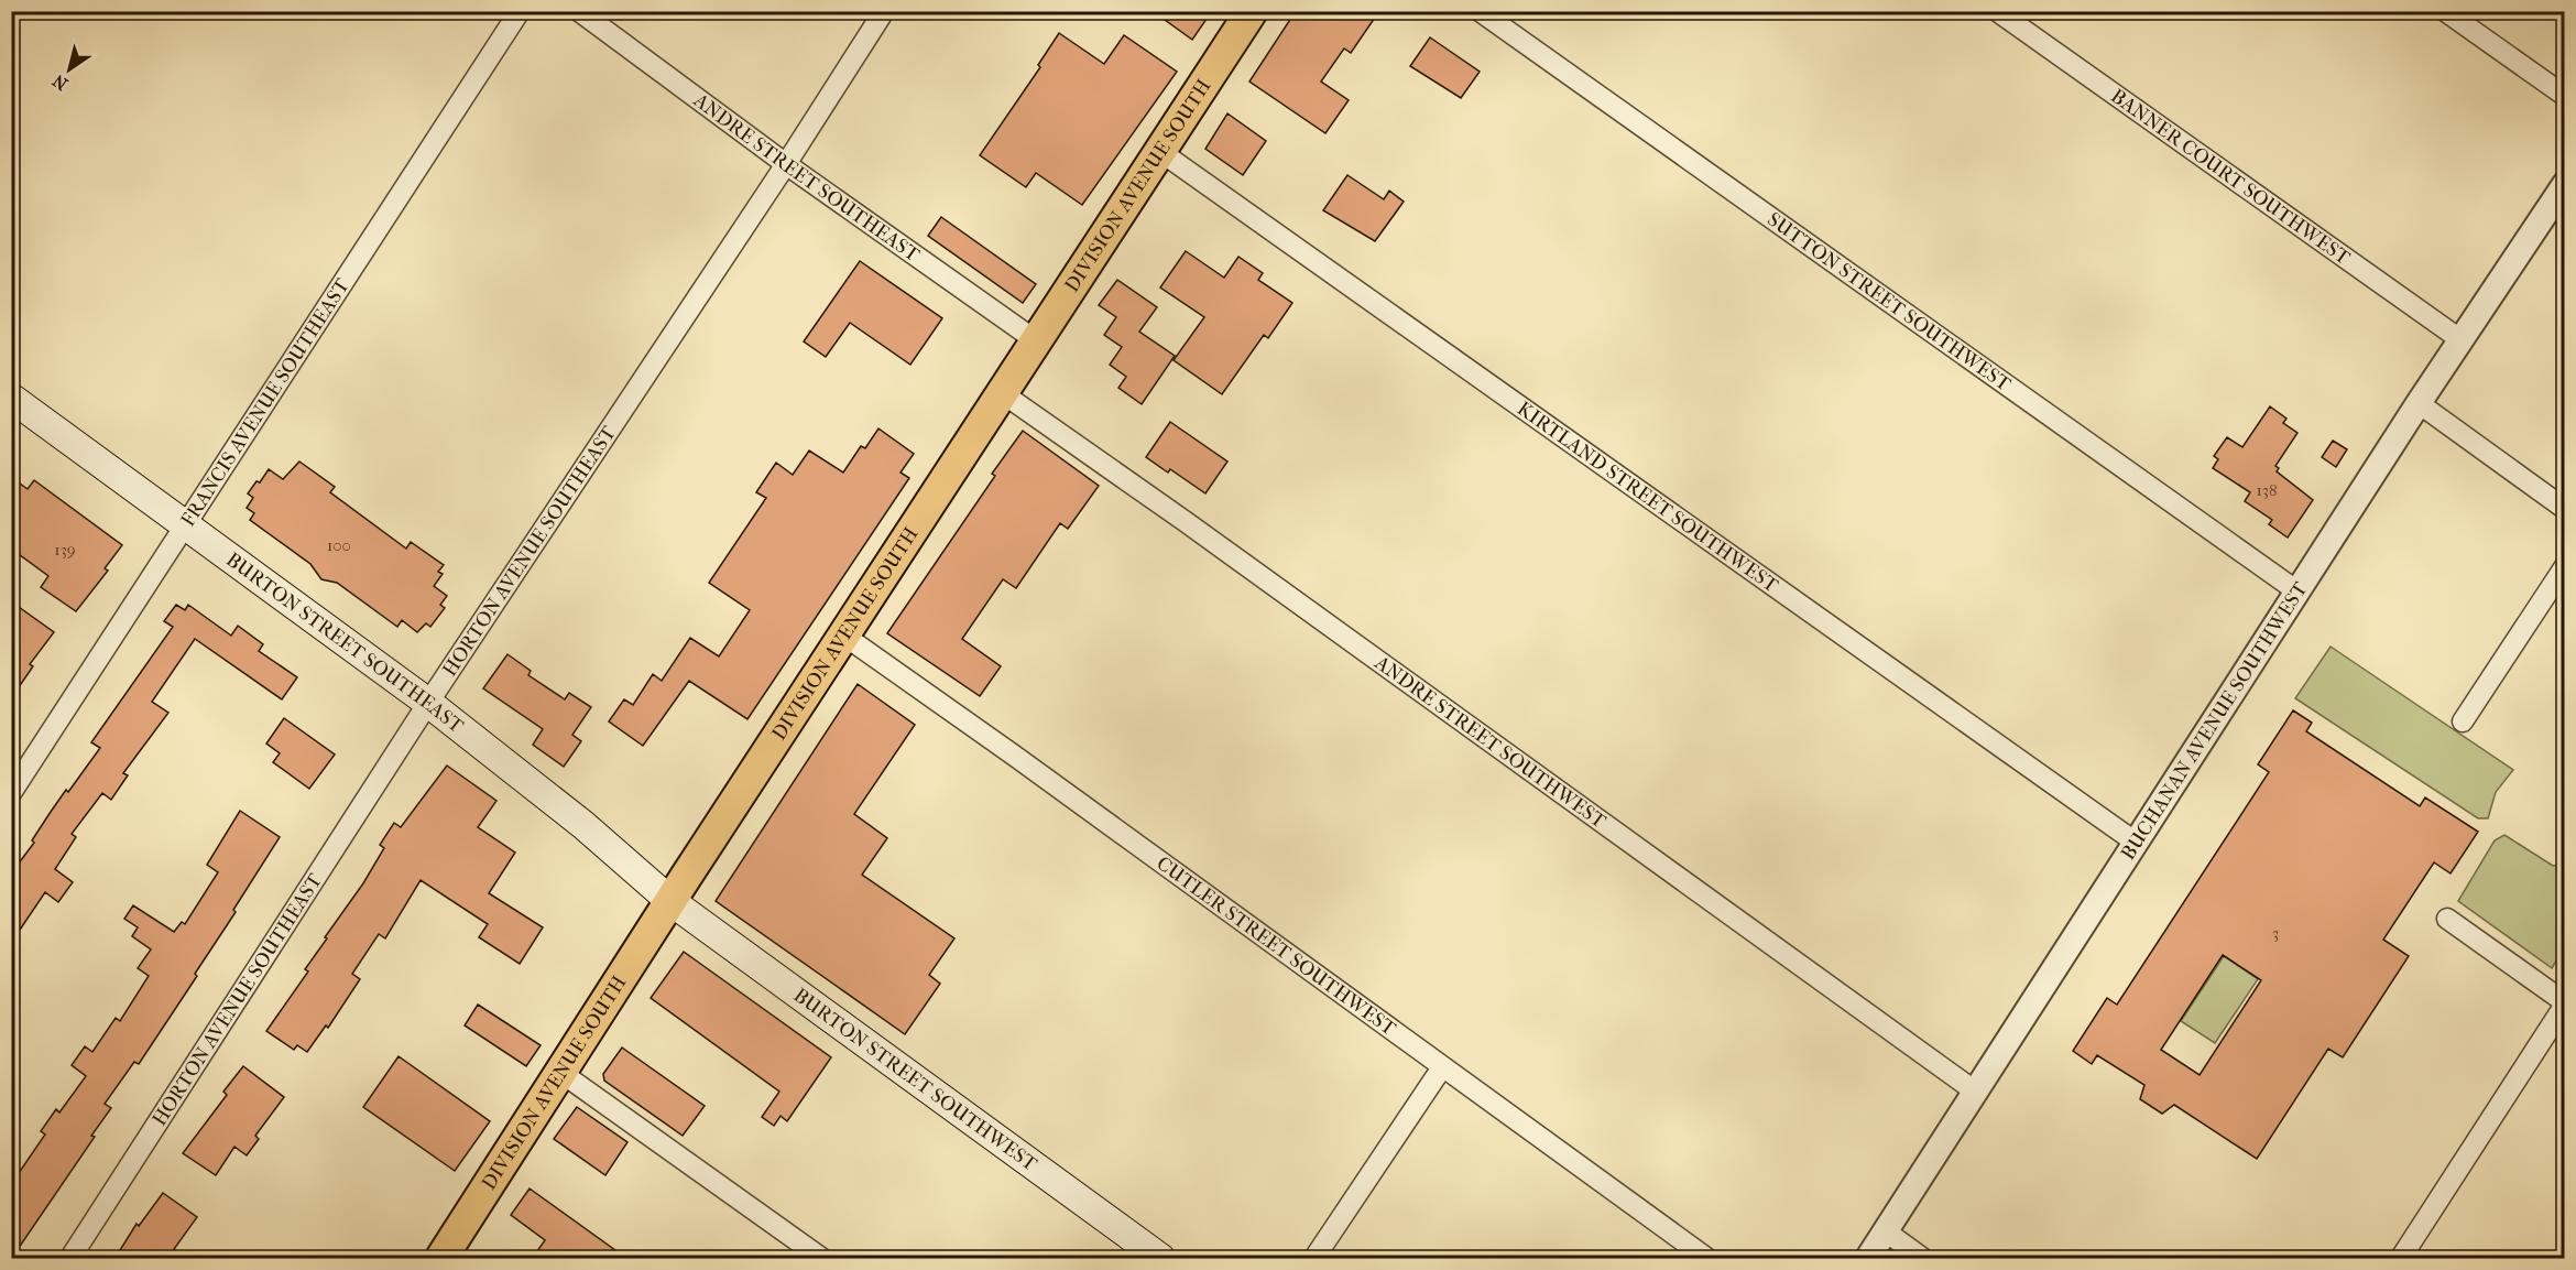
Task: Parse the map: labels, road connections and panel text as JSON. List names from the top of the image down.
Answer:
{
  "streets": {
    "main road": ["DIVISION AVENUE SOUTH", "BURTON STREET SOUTHEAST", "BURTON STREET SOUTHWEST"],
    "street": [
      "BANNER COURT SOUTHWEST",
      "ANDRE STREET SOUTHEAST",
      "SUTTON STREET SOUTHWEST",
      "FRANCIS AVENUE SOUTHEAST",
      "KIRTLAND STREET SOUTHWEST",
      "HORTON AVENUE SOUTHEAST",
      "BUCHANAN AVENUE SOUTHWEST",
      "ANDRE STREET SOUTHWEST",
      "CUTLER STREET SOUTHWEST"
    ]
  },
  "crossings": [
    ["BANNER COURT SOUTHWEST", "BUCHANAN AVENUE SOUTHWEST"],
    ["ANDRE STREET SOUTHEAST", "DIVISION AVENUE SOUTH"],
    ["ANDRE STREET SOUTHEAST", "HORTON AVENUE SOUTHEAST"],
    ["DIVISION AVENUE SOUTH", "KIRTLAND STREET SOUTHWEST"],
    ["DIVISION AVENUE SOUTH", "BURTON STREET SOUTHEAST"],
    ["DIVISION AVENUE SOUTH", "ANDRE STREET SOUTHWEST"],
    ["DIVISION AVENUE SOUTH", "CUTLER STREET SOUTHWEST"],
    ["DIVISION AVENUE SOUTH", "BURTON STREET SOUTHWEST"],
    ["SUTTON STREET SOUTHWEST", "BUCHANAN AVENUE SOUTHWEST"],
    ["FRANCIS AVENUE SOUTHEAST", "BURTON STREET SOUTHEAST"],
    ["KIRTLAND STREET SOUTHWEST", "BUCHANAN AVENUE SOUTHWEST"],
    ["HORTON AVENUE SOUTHEAST", "BURTON STREET SOUTHEAST"],
    ["BURTON STREET SOUTHEAST", "BURTON STREET SOUTHWEST"],
    ["BUCHANAN AVENUE SOUTHWEST", "ANDRE STREET SOUTHWEST"]
  ],
  "house_numbers": [
    "138",
    "100",
    "139",
    "3"
  ],
  "north": "bottom left"
}
